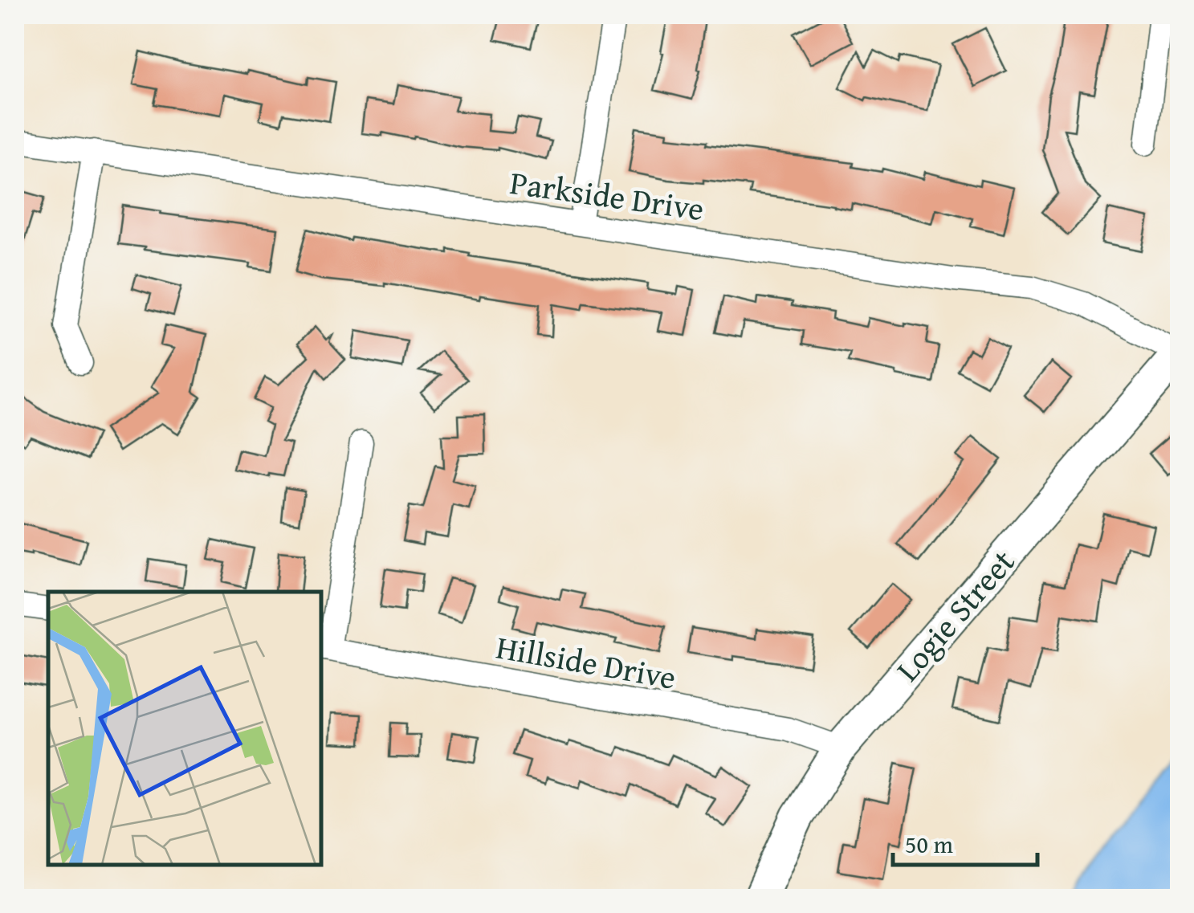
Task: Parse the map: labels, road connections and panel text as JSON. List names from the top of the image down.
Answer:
{
  "streets": {
    "street": ["Parkside Drive", "Logie Street", "Hillside Drive"]
  },
  "crossings": [
    ["Parkside Drive", "Logie Street"],
    ["Logie Street", "Hillside Drive"]
  ],
  "scale_bar": "50 m"
}
